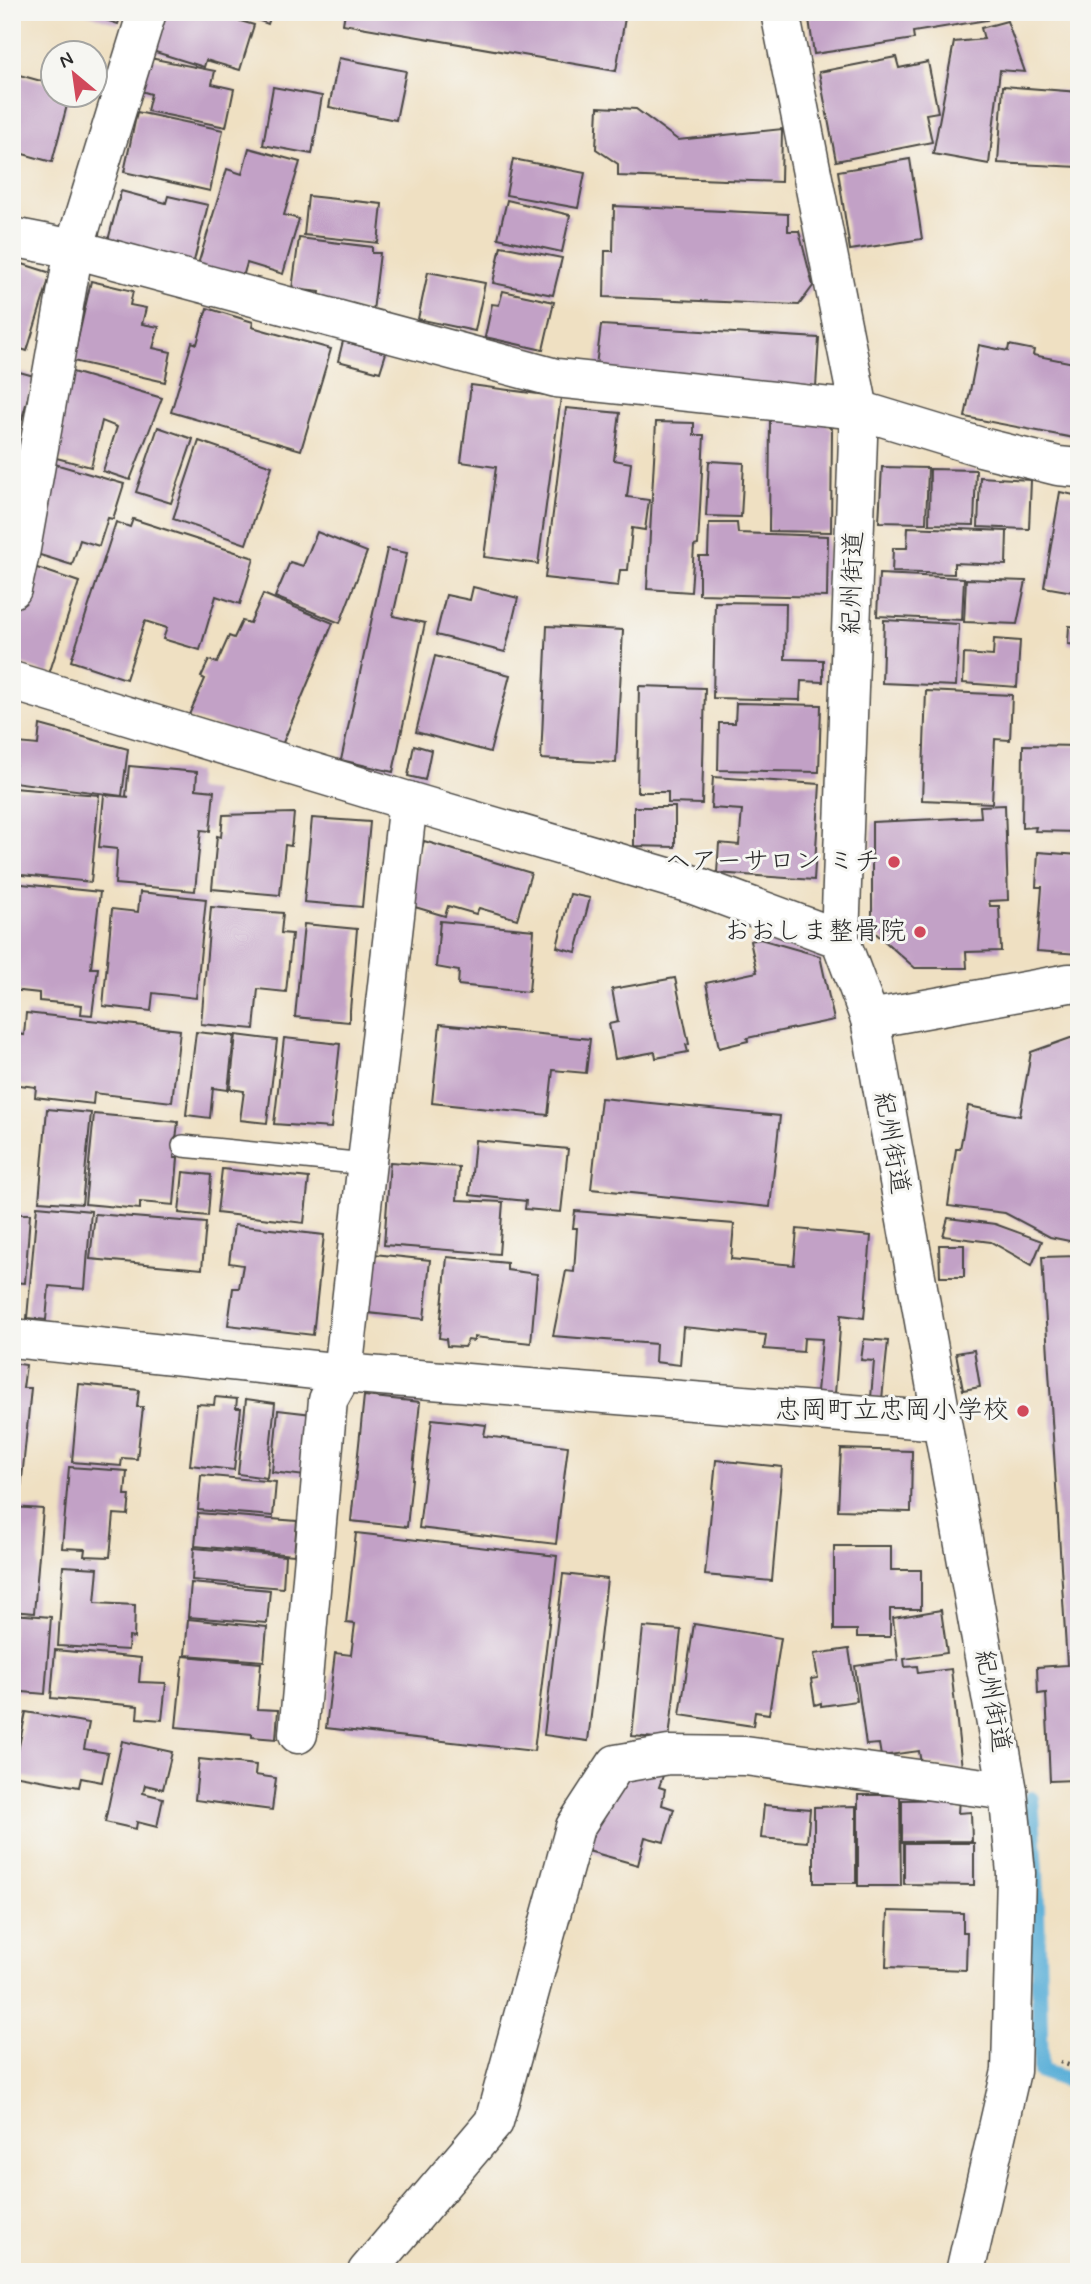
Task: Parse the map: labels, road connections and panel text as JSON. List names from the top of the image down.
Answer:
{
  "streets": {
    "street": ["紀州街道"]
  },
  "places": ["ヘアーサロン ミチ", "おおしま整骨院", "忠岡町立忠岡小学校"],
  "north": "top left"
}
